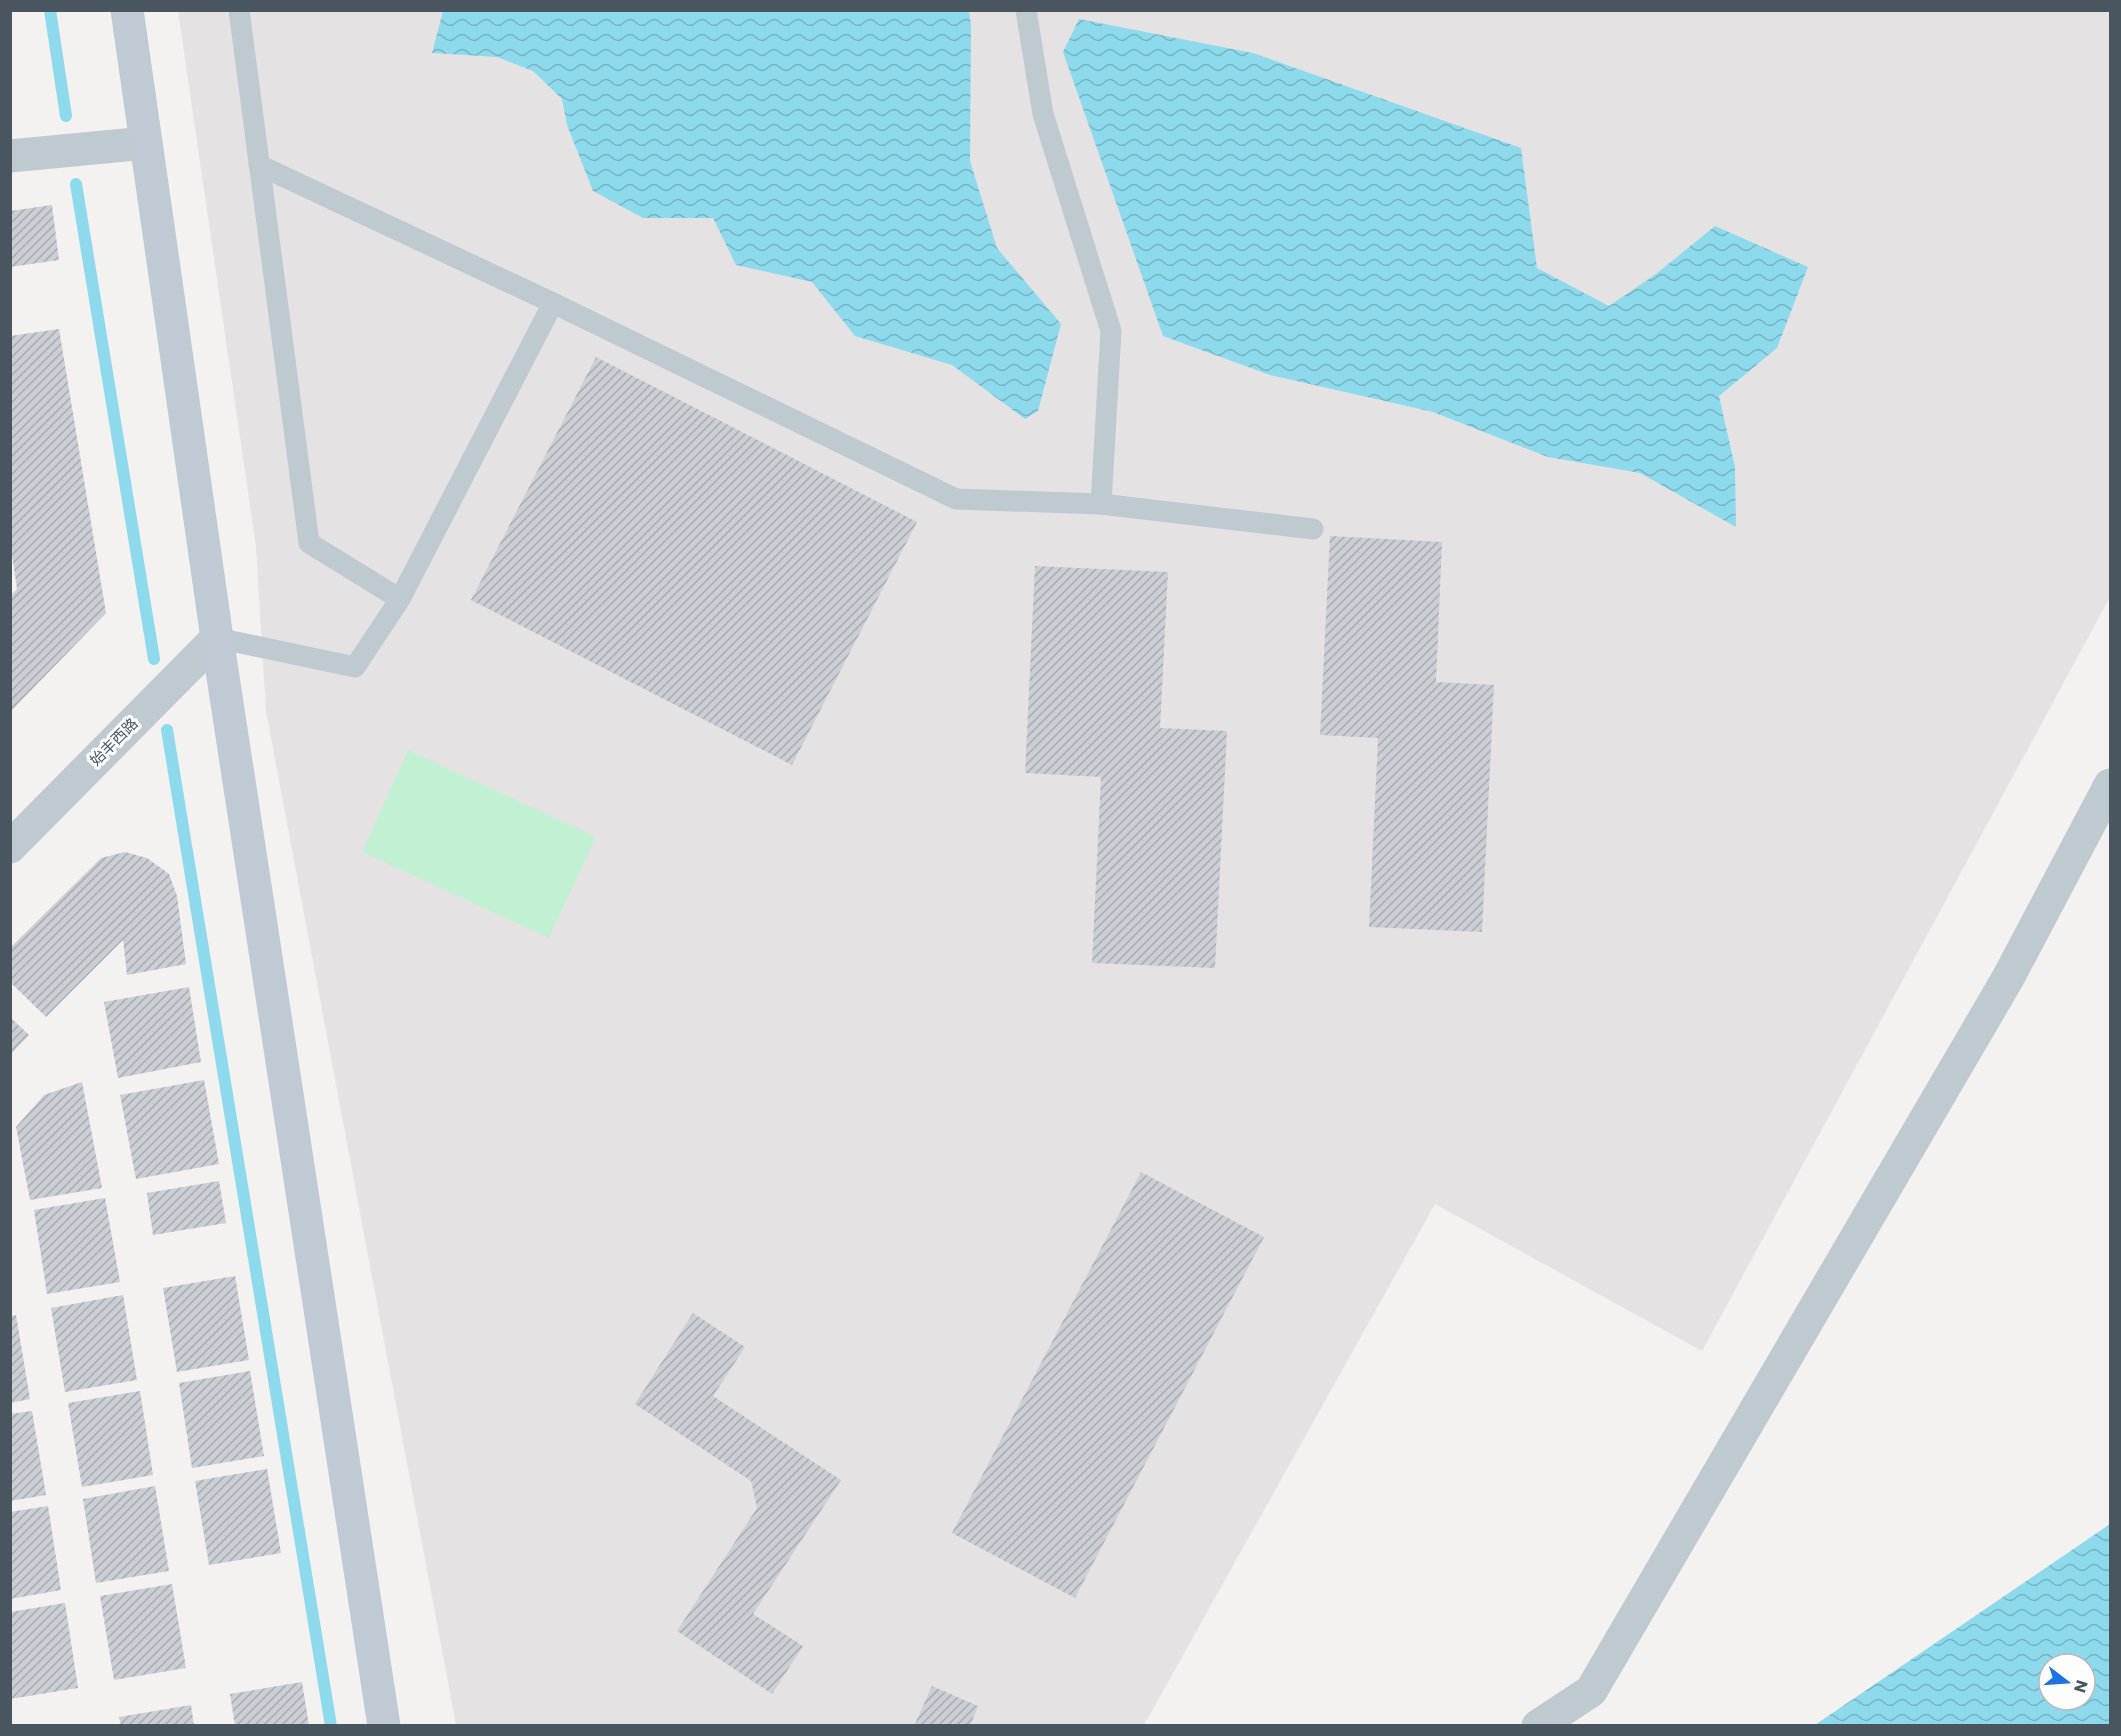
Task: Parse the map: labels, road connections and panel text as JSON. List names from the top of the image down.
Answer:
{
  "streets": {
    "street": ["始丰西路"]
  },
  "north": "right"
}
